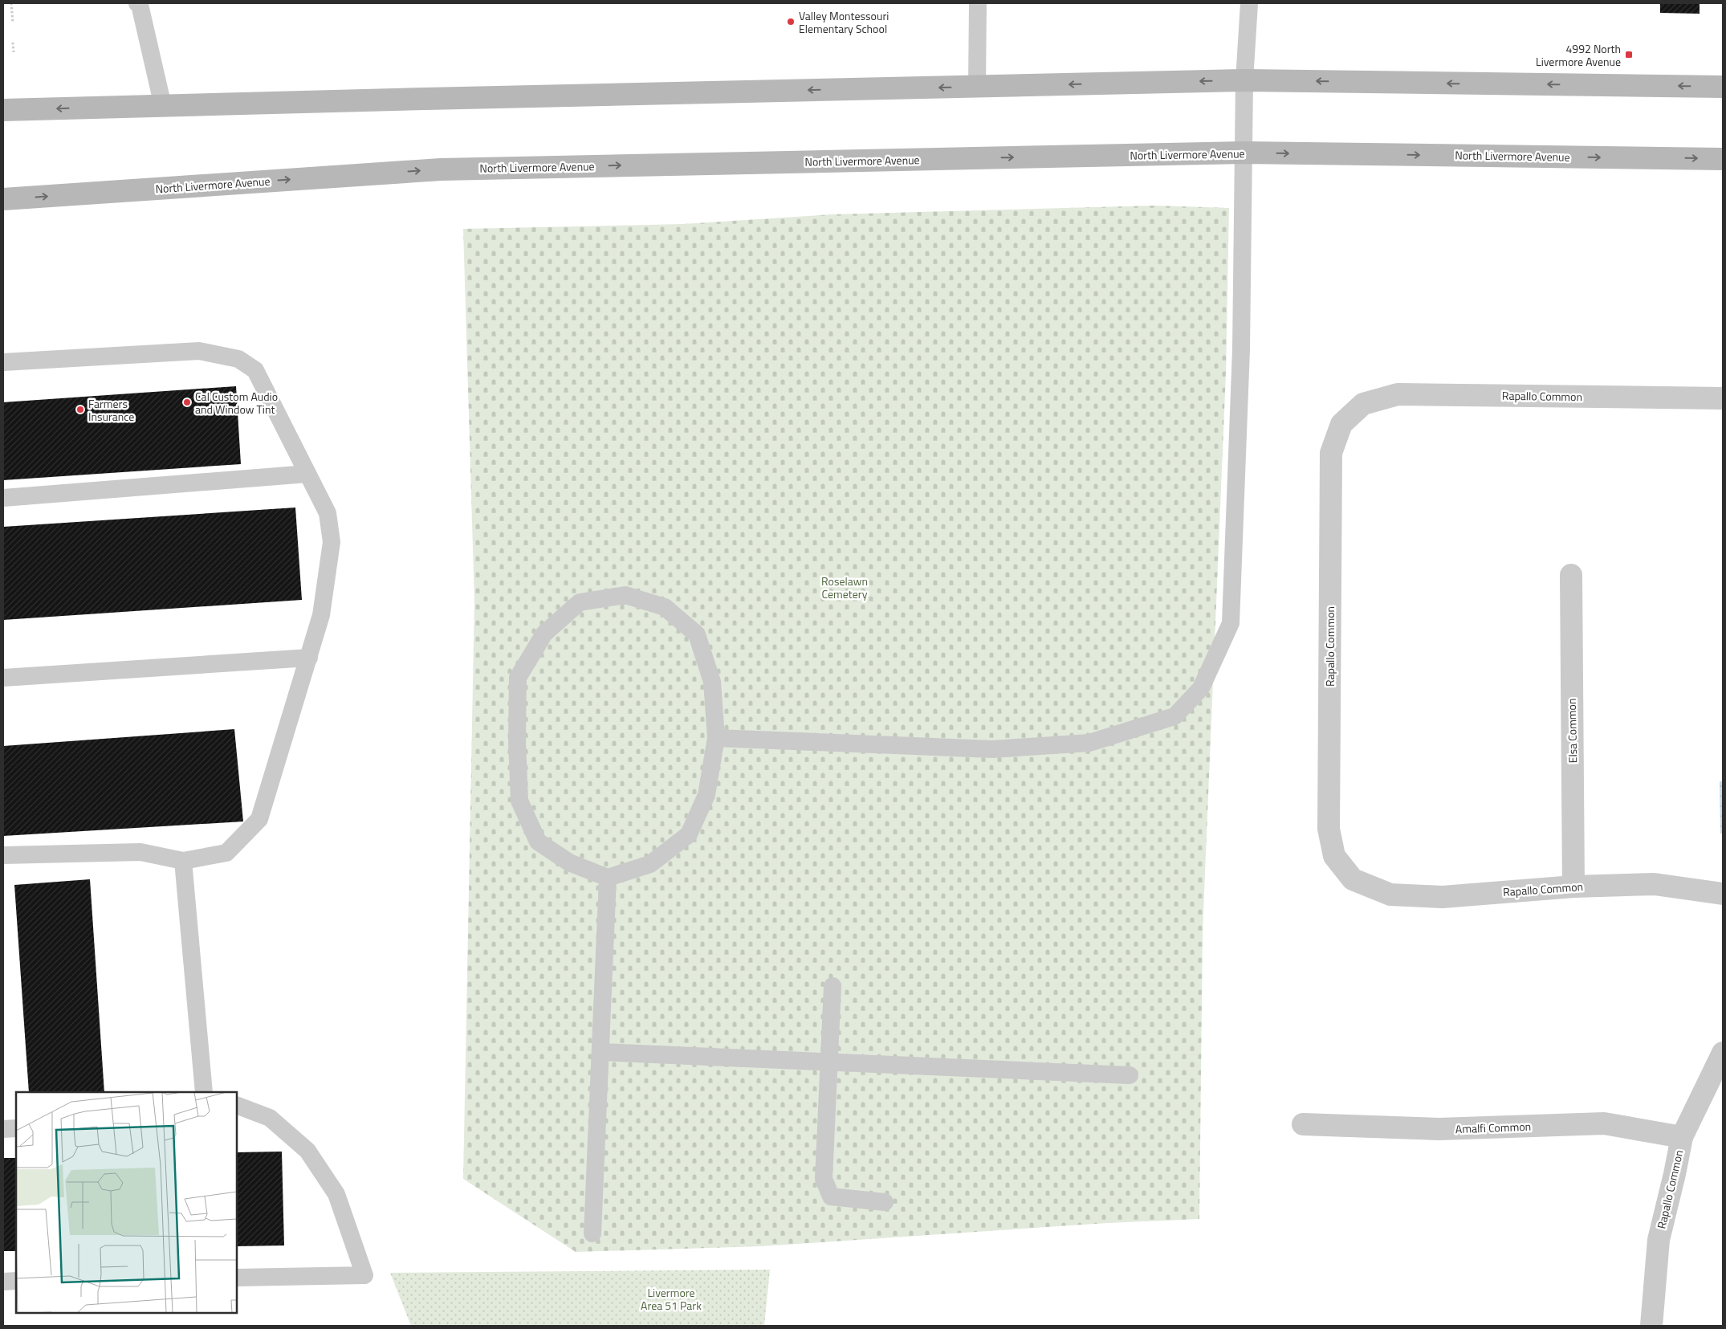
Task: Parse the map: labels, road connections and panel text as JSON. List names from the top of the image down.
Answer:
{
  "streets": {
    "main road": ["North Livermore Avenue"],
    "street": ["Rapallo Common", "Elsa Common", "Amalfi Common"]
  },
  "crossings": [
    ["Rapallo Common", "Elsa Common"],
    ["Rapallo Common", "Amalfi Common"]
  ],
  "parks": ["Roselawn Cemetery", "Livermore Area 51 Park"],
  "places": {
    "other": ["Valley Montessouri Elementary School", "Cal Custom Audio and Window Tint", "Farmers Insurance"],
    "transit": ["4992 North Livermore Avenue"]
  }
}
